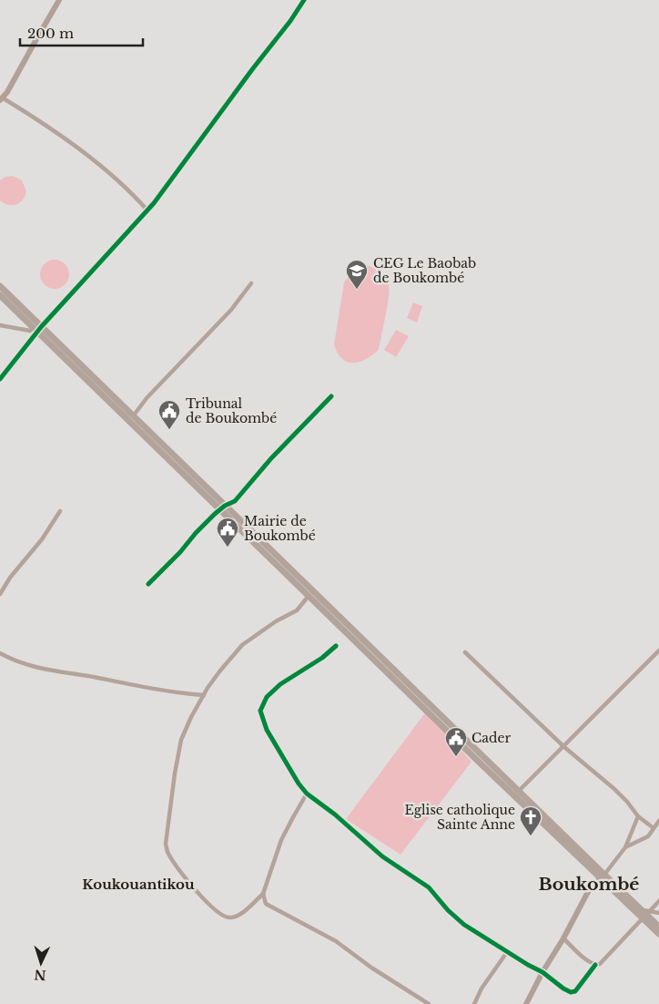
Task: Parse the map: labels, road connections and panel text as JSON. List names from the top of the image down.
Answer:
{
  "districts": ["Koukouantikou", "Boukombé"],
  "places": {
    "school or university": ["CEG Le Baobab de Boukombé"],
    "public building": ["Tribunal de Boukombé", "Mairie de Boukombé", "Cader"],
    "church": ["Eglise catholique Sainte Anne"]
  },
  "scale_bar": "200 m",
  "north": "bottom"
}
